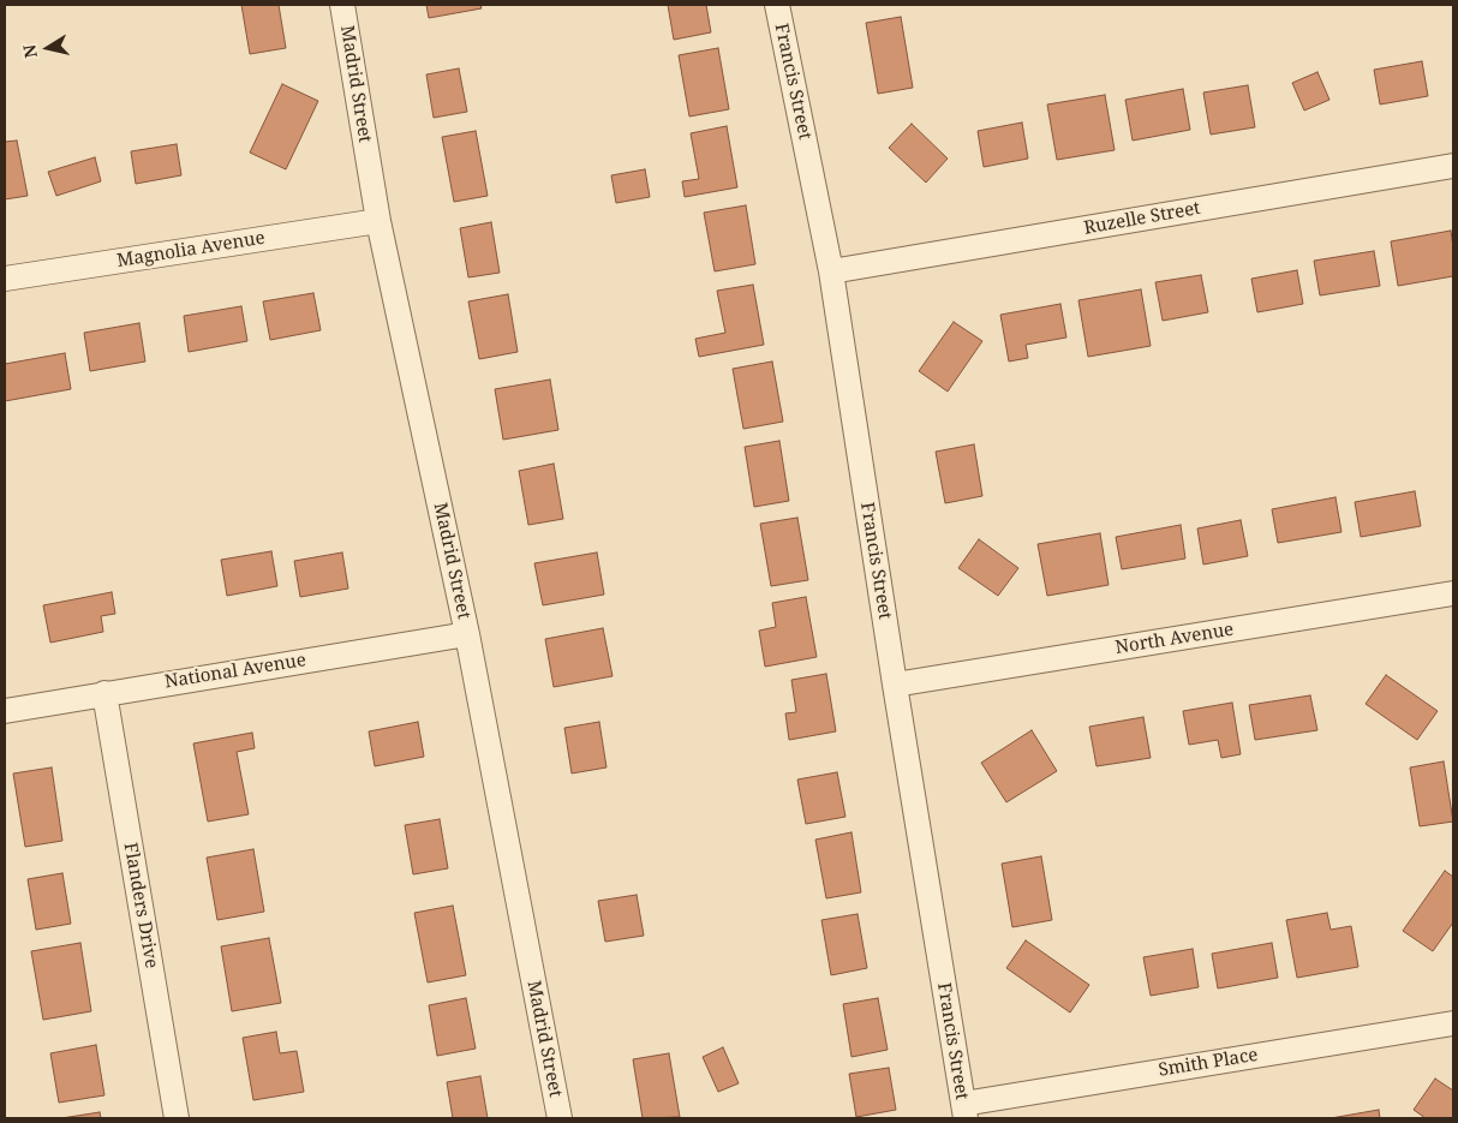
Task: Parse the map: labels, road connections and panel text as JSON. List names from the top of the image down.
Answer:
{
  "streets": {
    "street": [
      "Francis Street",
      "Madrid Street",
      "Ruzelle Street",
      "Magnolia Avenue",
      "North Avenue",
      "National Avenue",
      "Flanders Drive",
      "Smith Place"
    ]
  },
  "crossings": [
    ["Francis Street", "Ruzelle Street"],
    ["Francis Street", "North Avenue"],
    ["Francis Street", "Smith Place"],
    ["Madrid Street", "Magnolia Avenue"],
    ["Madrid Street", "National Avenue"],
    ["National Avenue", "Flanders Drive"]
  ],
  "north": "left"
}
